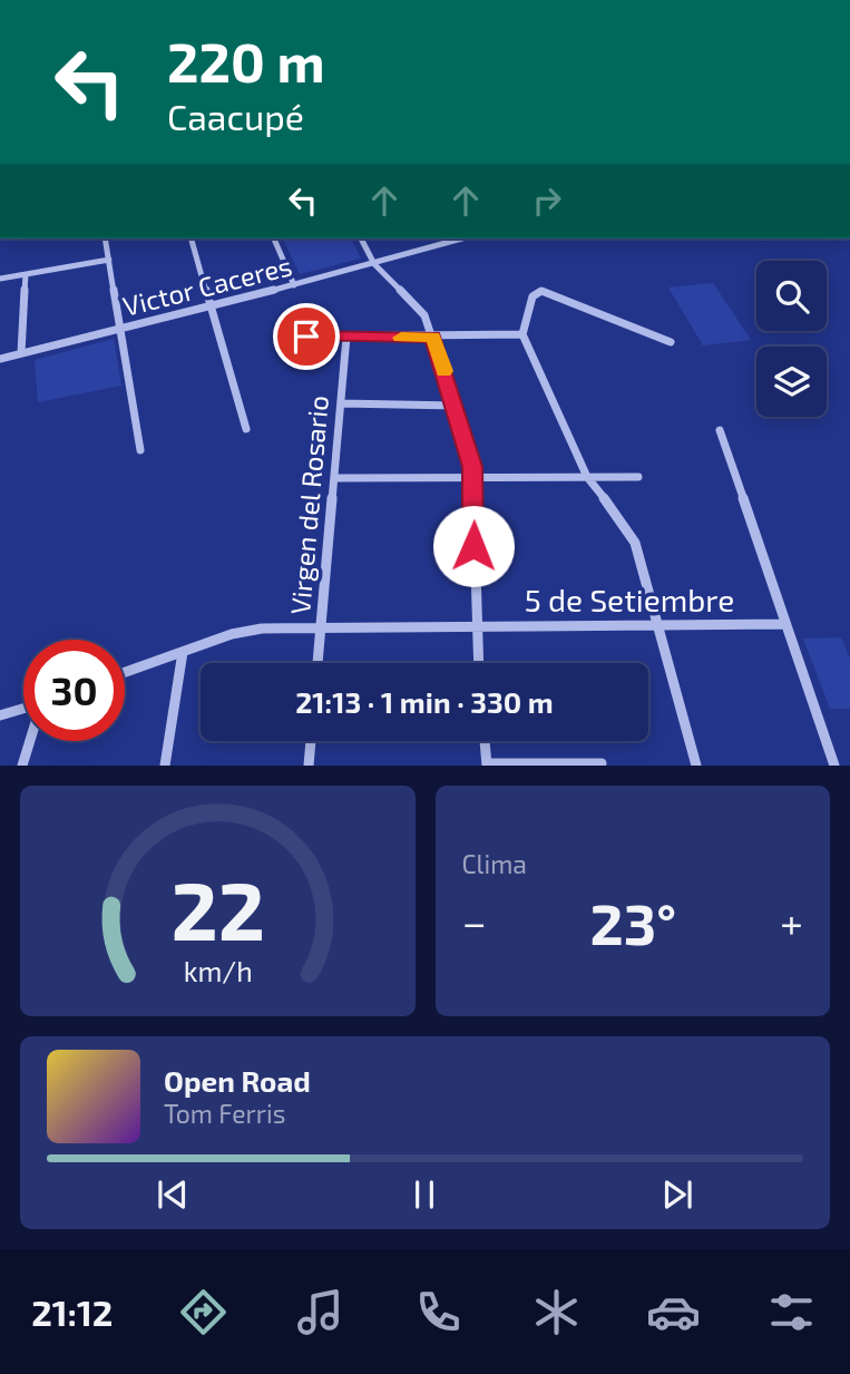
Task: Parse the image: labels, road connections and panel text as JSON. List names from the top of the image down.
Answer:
{
  "streets": {
    "street": ["Victor Caceres", "Virgen del Rosario", "5 de Setiembre"]
  },
  "crossings": [
    ["Virgen del Rosario", "5 de Setiembre"]
  ],
  "page": {
    "turn": ["220 m", "Caacupé"],
    "limit": "30",
    "trip": "21:13 · 1 min · 330 m",
    "tile": "Clima",
    "heat": ["−", "23°", "+"],
    "song": ["Open Road", "Tom Ferris"],
    "tabs": "21:12",
    "gauge": ["22", "km/h"]
  }
}
